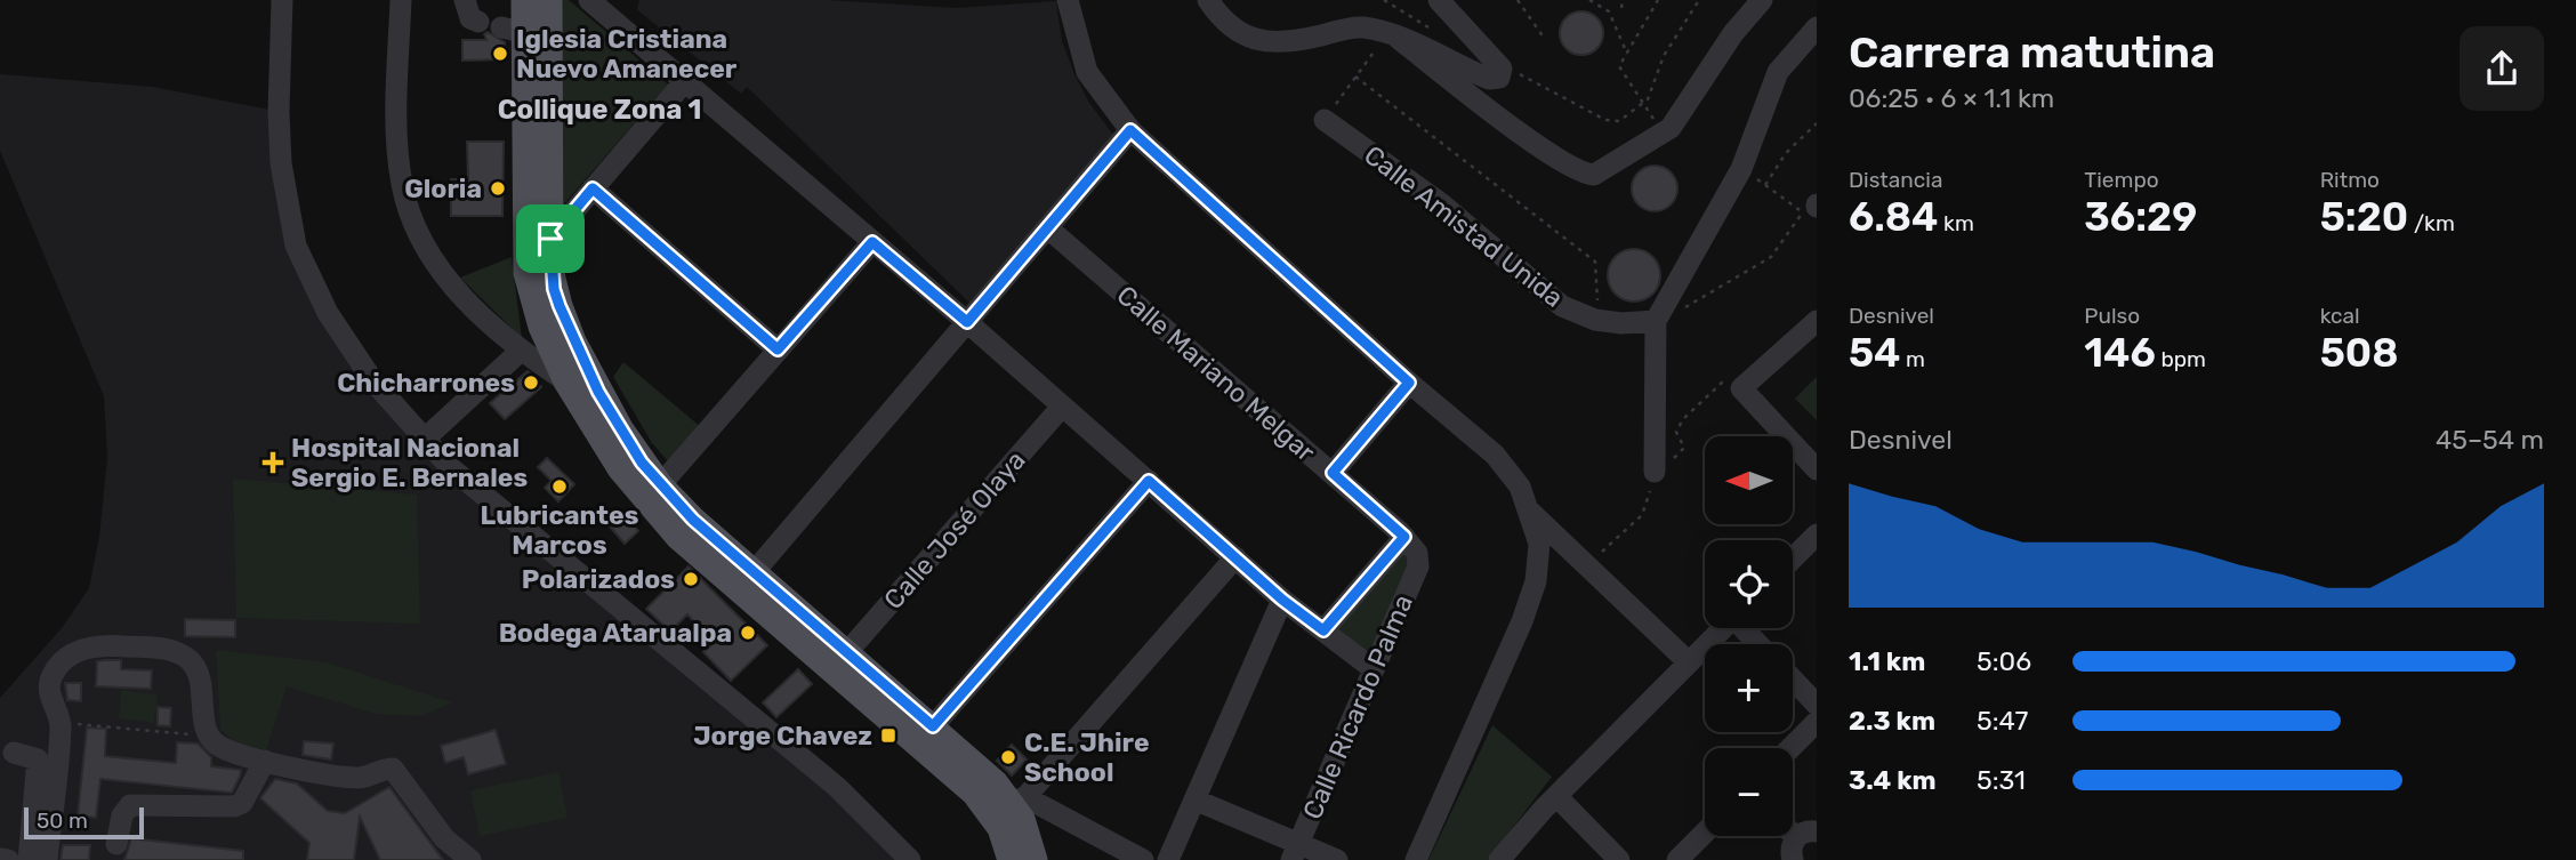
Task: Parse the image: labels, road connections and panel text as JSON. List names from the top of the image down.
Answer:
{
  "streets": {
    "street": [
      "Calle Amistad Unida",
      "Calle Mariano Melgar",
      "Calle José Olaya",
      "Calle Ricardo Palma"
    ]
  },
  "crossings": [
    ["Calle Mariano Melgar", "Calle Ricardo Palma"]
  ],
  "districts": ["Collique Zona 1"],
  "places": {
    "other": [
      "Iglesia Cristiana Nuevo Amanecer",
      "Gloria",
      "Chicharrones",
      "Lubricantes Marcos",
      "Polarizados",
      "Bodega Atarualpa",
      "C.E. Jhire School"
    ],
    "health": ["Hospital Nacional Sergio E. Bernales"],
    "transit": ["Jorge Chavez"]
  },
  "scale_bar": "50 m",
  "north": "left",
  "page": {
    "heading": ["Carrera matutina", "06:25 · 6 × 1.1 km"],
    "stats": [
      ["Distancia", "6.84 km"],
      ["Tiempo", "36:29"],
      ["Ritmo", "5:20 /km"],
      ["Desnivel", "54 m"],
      ["Pulso", "146 bpm"],
      ["kcal", "508"]
    ],
    "chart": ["Desnivel", "45–54 m"],
    "map_buttons": ["+", "−"],
    "list": [
      {
        "name": "1.1 km",
        "note": "5:06"
      },
      {
        "name": "2.3 km",
        "note": "5:47"
      },
      {
        "name": "3.4 km",
        "note": "5:31"
      }
    ],
    "scale": "50 m"
  }
}
